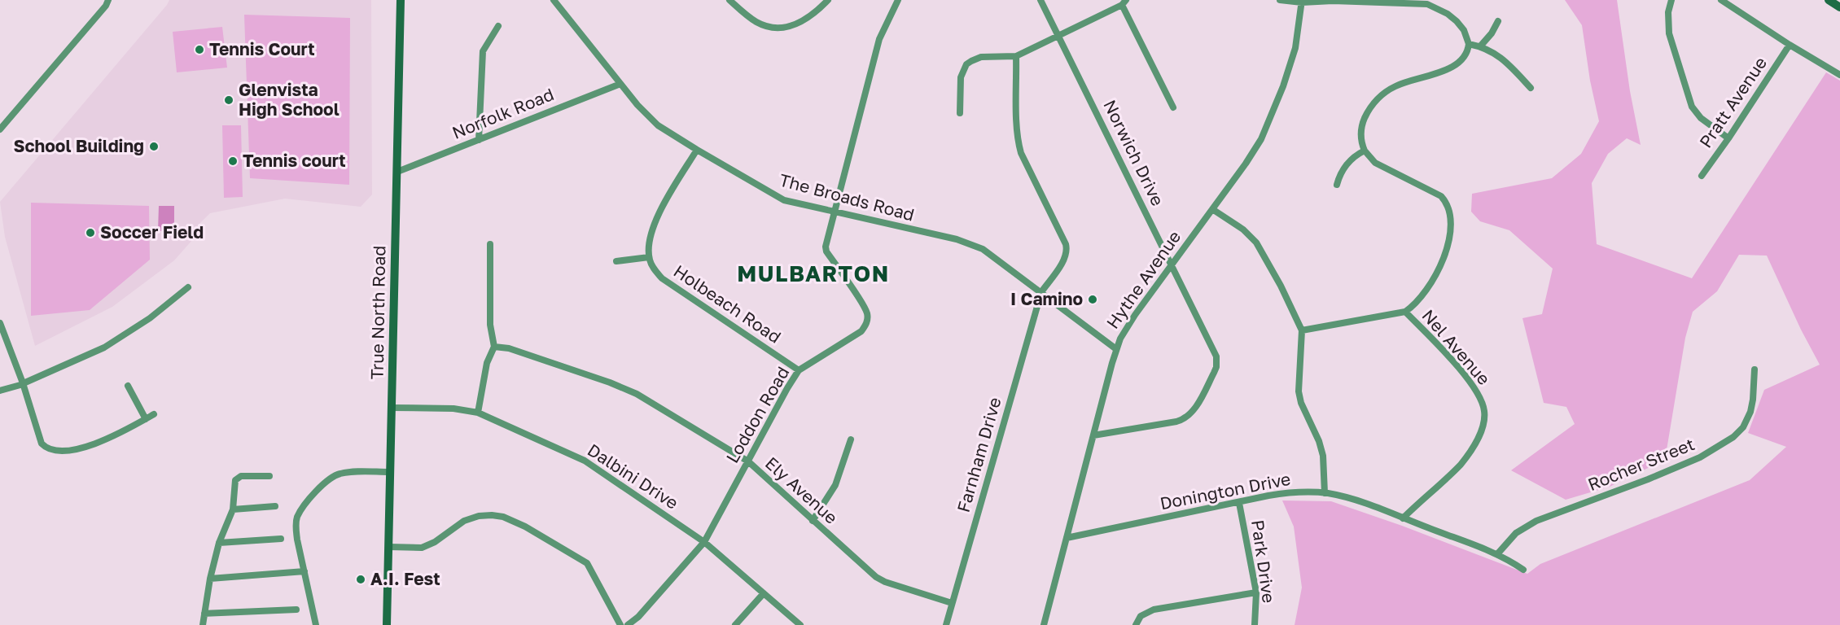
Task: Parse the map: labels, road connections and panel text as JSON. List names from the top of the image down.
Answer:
{
  "streets": {
    "main road": ["True North Road"],
    "street": [
      "Pratt Avenue",
      "Norfolk Road",
      "Norwich Drive",
      "The Broads Road",
      "Hythe Avenue",
      "Holbeach Road",
      "Nel Avenue",
      "Loddon Road",
      "Farnham Drive",
      "Rocher Street",
      "Dalbini Drive",
      "Ely Avenue",
      "Donington Drive",
      "Park Drive"
    ]
  },
  "crossings": [
    ["Norfolk Road", "The Broads Road"],
    ["Norfolk Road", "True North Road"],
    ["Norwich Drive", "Hythe Avenue"],
    ["The Broads Road", "Hythe Avenue"],
    ["The Broads Road", "Loddon Road"],
    ["The Broads Road", "Farnham Drive"],
    ["Hythe Avenue", "Donington Drive"],
    ["Holbeach Road", "Loddon Road"],
    ["True North Road", "Dalbini Drive"],
    ["Nel Avenue", "Donington Drive"],
    ["Loddon Road", "Dalbini Drive"],
    ["Loddon Road", "Ely Avenue"],
    ["Farnham Drive", "Ely Avenue"],
    ["Rocher Street", "Donington Drive"],
    ["Donington Drive", "Park Drive"]
  ],
  "districts": ["MULBARTON"],
  "places": [
    "Tennis Court",
    "Glenvista High School",
    "School Building",
    "Tennis court",
    "Soccer Field",
    "I Camino",
    "A.I. Fest"
  ]
}
